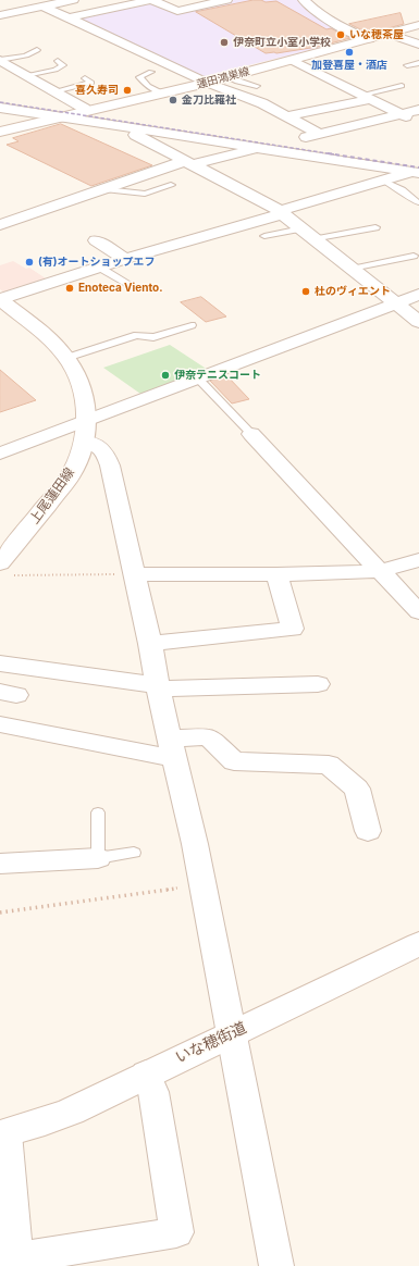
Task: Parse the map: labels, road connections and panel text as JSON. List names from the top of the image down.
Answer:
{
  "streets": {
    "main road": ["蓮田鴻巣線", "上尾蓮田線", "いな穂街道"]
  },
  "places": [
    "いな穂茶屋",
    "伊奈町立小室小学校",
    "加登喜屋・酒店",
    "喜久寿司",
    "金刀比羅社",
    "(有)オートショップエフ",
    "Enoteca Viento.",
    "杜のヴィエント",
    "伊奈テニスコート"
  ]
}
